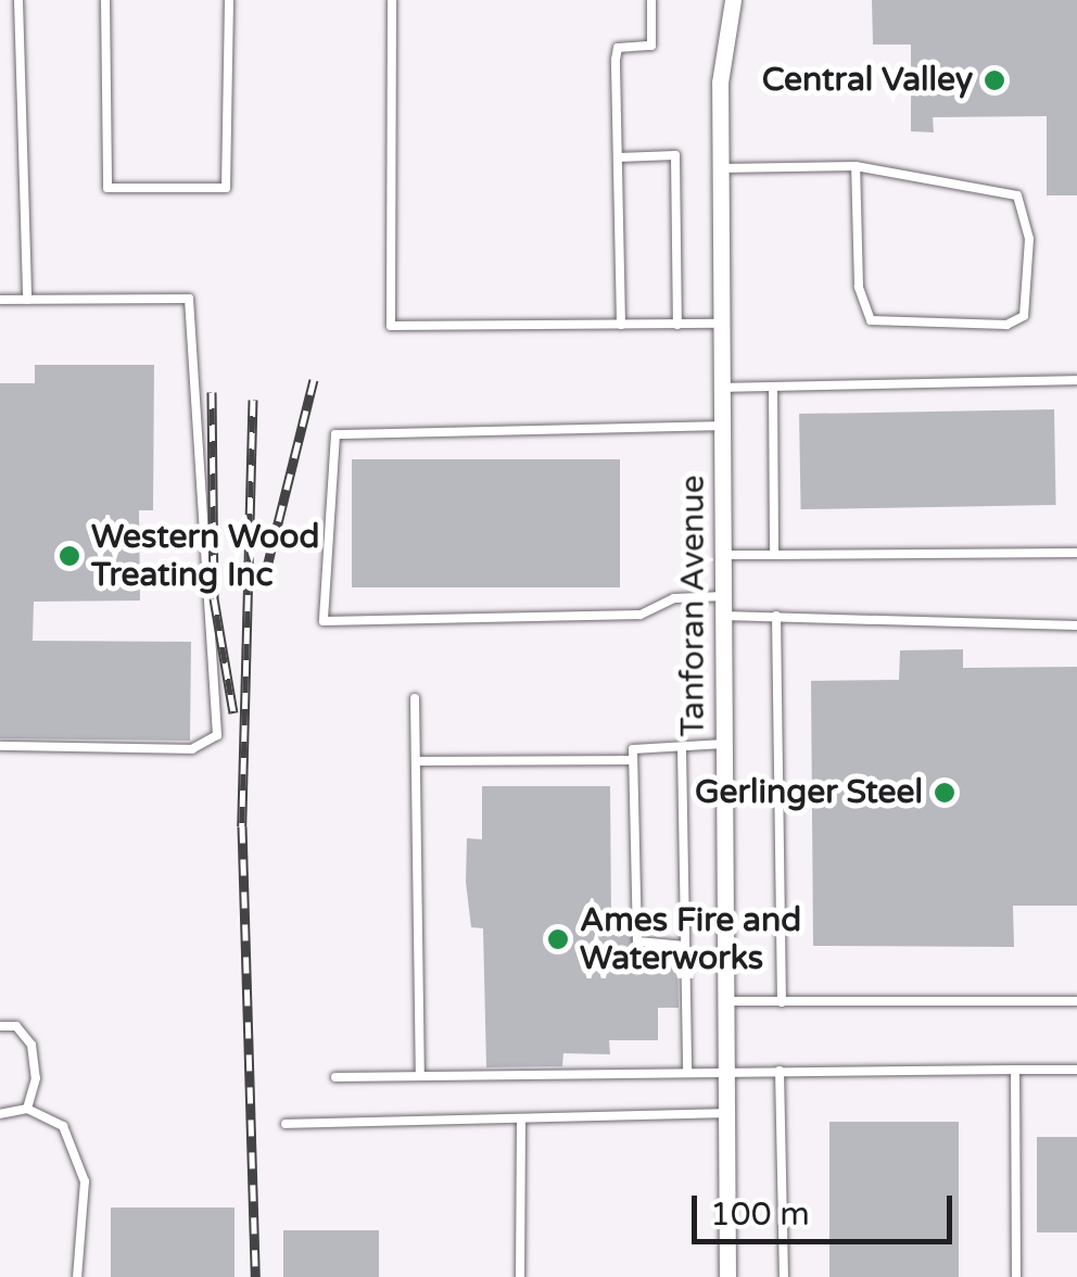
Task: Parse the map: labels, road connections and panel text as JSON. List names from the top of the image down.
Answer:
{
  "streets": {
    "street": ["Tanforan Avenue"]
  },
  "places": [
    "Central Valley",
    "Western Wood Treating Inc",
    "Gerlinger Steel",
    "Ames Fire and Waterworks"
  ],
  "scale_bar": "100 m"
}
